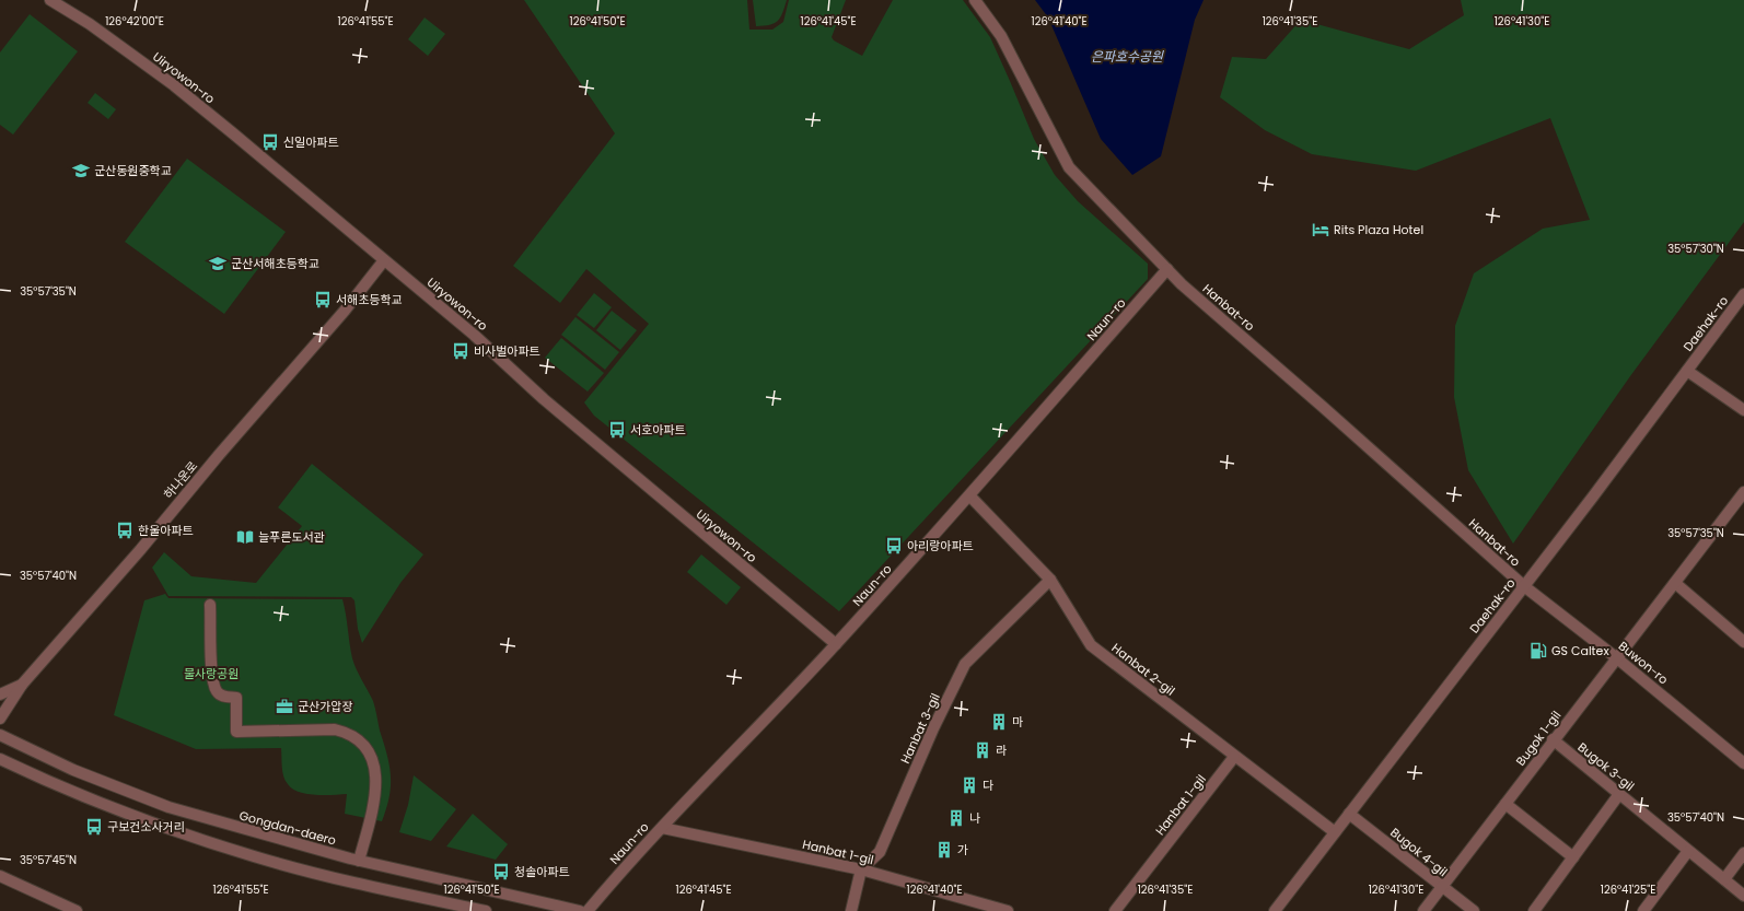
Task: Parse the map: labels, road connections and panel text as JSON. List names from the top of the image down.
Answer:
{
  "streets": {
    "street": [
      "Uiryowon-ro",
      "Hanbat-ro",
      "Naun-ro",
      "Daehak-ro",
      "하나운로",
      "Buwon-ro",
      "Hanbat 2-gil",
      "Hanbat 3-gil",
      "Bugok 1-gil",
      "Bugok 3-gil",
      "Hanbat 1-gil",
      "Gongdan-daero",
      "Bugok 4-gil"
    ]
  },
  "crossings": [
    ["Uiryowon-ro", "Naun-ro"],
    ["Uiryowon-ro", "하나운로"],
    ["Hanbat-ro", "Naun-ro"],
    ["Hanbat-ro", "Daehak-ro"],
    ["Hanbat-ro", "Buwon-ro"],
    ["Naun-ro", "Hanbat 2-gil"],
    ["Naun-ro", "Hanbat 1-gil"],
    ["Daehak-ro", "Buwon-ro"],
    ["Daehak-ro", "Hanbat 2-gil"],
    ["Daehak-ro", "Bugok 4-gil"],
    ["Buwon-ro", "Bugok 1-gil"],
    ["Hanbat 2-gil", "Hanbat 3-gil"],
    ["Hanbat 2-gil", "Hanbat 1-gil"],
    ["Hanbat 3-gil", "Hanbat 1-gil"],
    ["Bugok 1-gil", "Bugok 3-gil"],
    ["Bugok 1-gil", "Bugok 4-gil"]
  ],
  "water": ["은파호수공원"],
  "parks": ["물사랑공원"],
  "places": {
    "bus stop": [
      "신일아파트",
      "서해초등학교",
      "비사벌아파트",
      "서호아파트",
      "한울아파트",
      "아리랑아파트",
      "구보건소사거리",
      "청솔아파트"
    ],
    "school or university": ["군산동원중학교", "군산서해초등학교"],
    "hotel": ["Rits Plaza Hotel"],
    "library": ["늘푸른도서관"],
    "fuel station": ["GS Caltex"],
    "office": ["군산가압장"],
    "building": [
      "마",
      "라",
      "다",
      "나",
      "가"
    ]
  },
  "coordinates": [
    "126°42'00\"E",
    "126°41'55\"E",
    "126°41'50\"E",
    "126°41'45\"E",
    "126°41'40\"E",
    "126°41'35\"E",
    "126°41'30\"E",
    "35°57'30\"N",
    "35°57'35\"N",
    "35°57'40\"N",
    "35°57'45\"N",
    "126°41'25\"E"
  ]
}
